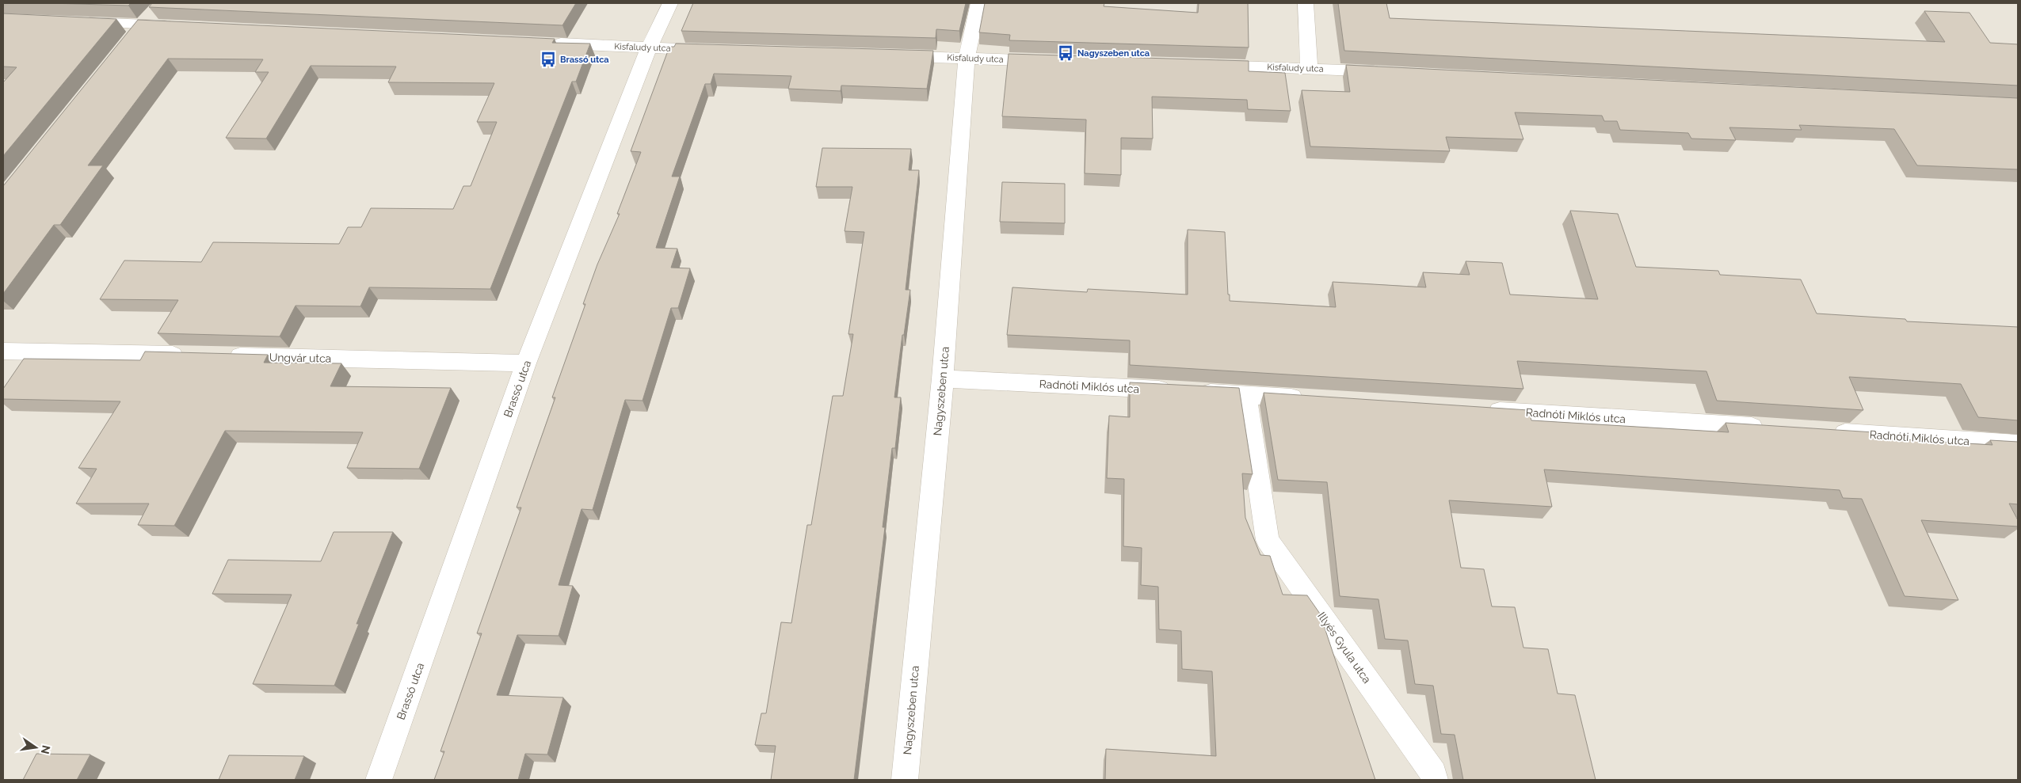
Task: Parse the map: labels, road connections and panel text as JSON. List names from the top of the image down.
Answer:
{
  "streets": {
    "street": [
      "Kisfaludy utca",
      "Ungvár utca",
      "Radnóti Miklós utca",
      "Brassó utca",
      "Nagyszeben utca",
      "Illyés Gyula utca"
    ]
  },
  "crossings": [
    ["Kisfaludy utca", "Brassó utca"],
    ["Kisfaludy utca", "Nagyszeben utca"],
    ["Ungvár utca", "Brassó utca"],
    ["Radnóti Miklós utca", "Nagyszeben utca"],
    ["Radnóti Miklós utca", "Illyés Gyula utca"]
  ],
  "places": {
    "bus stop": ["Nagyszeben utca", "Brassó utca"]
  },
  "north": "right"
}
